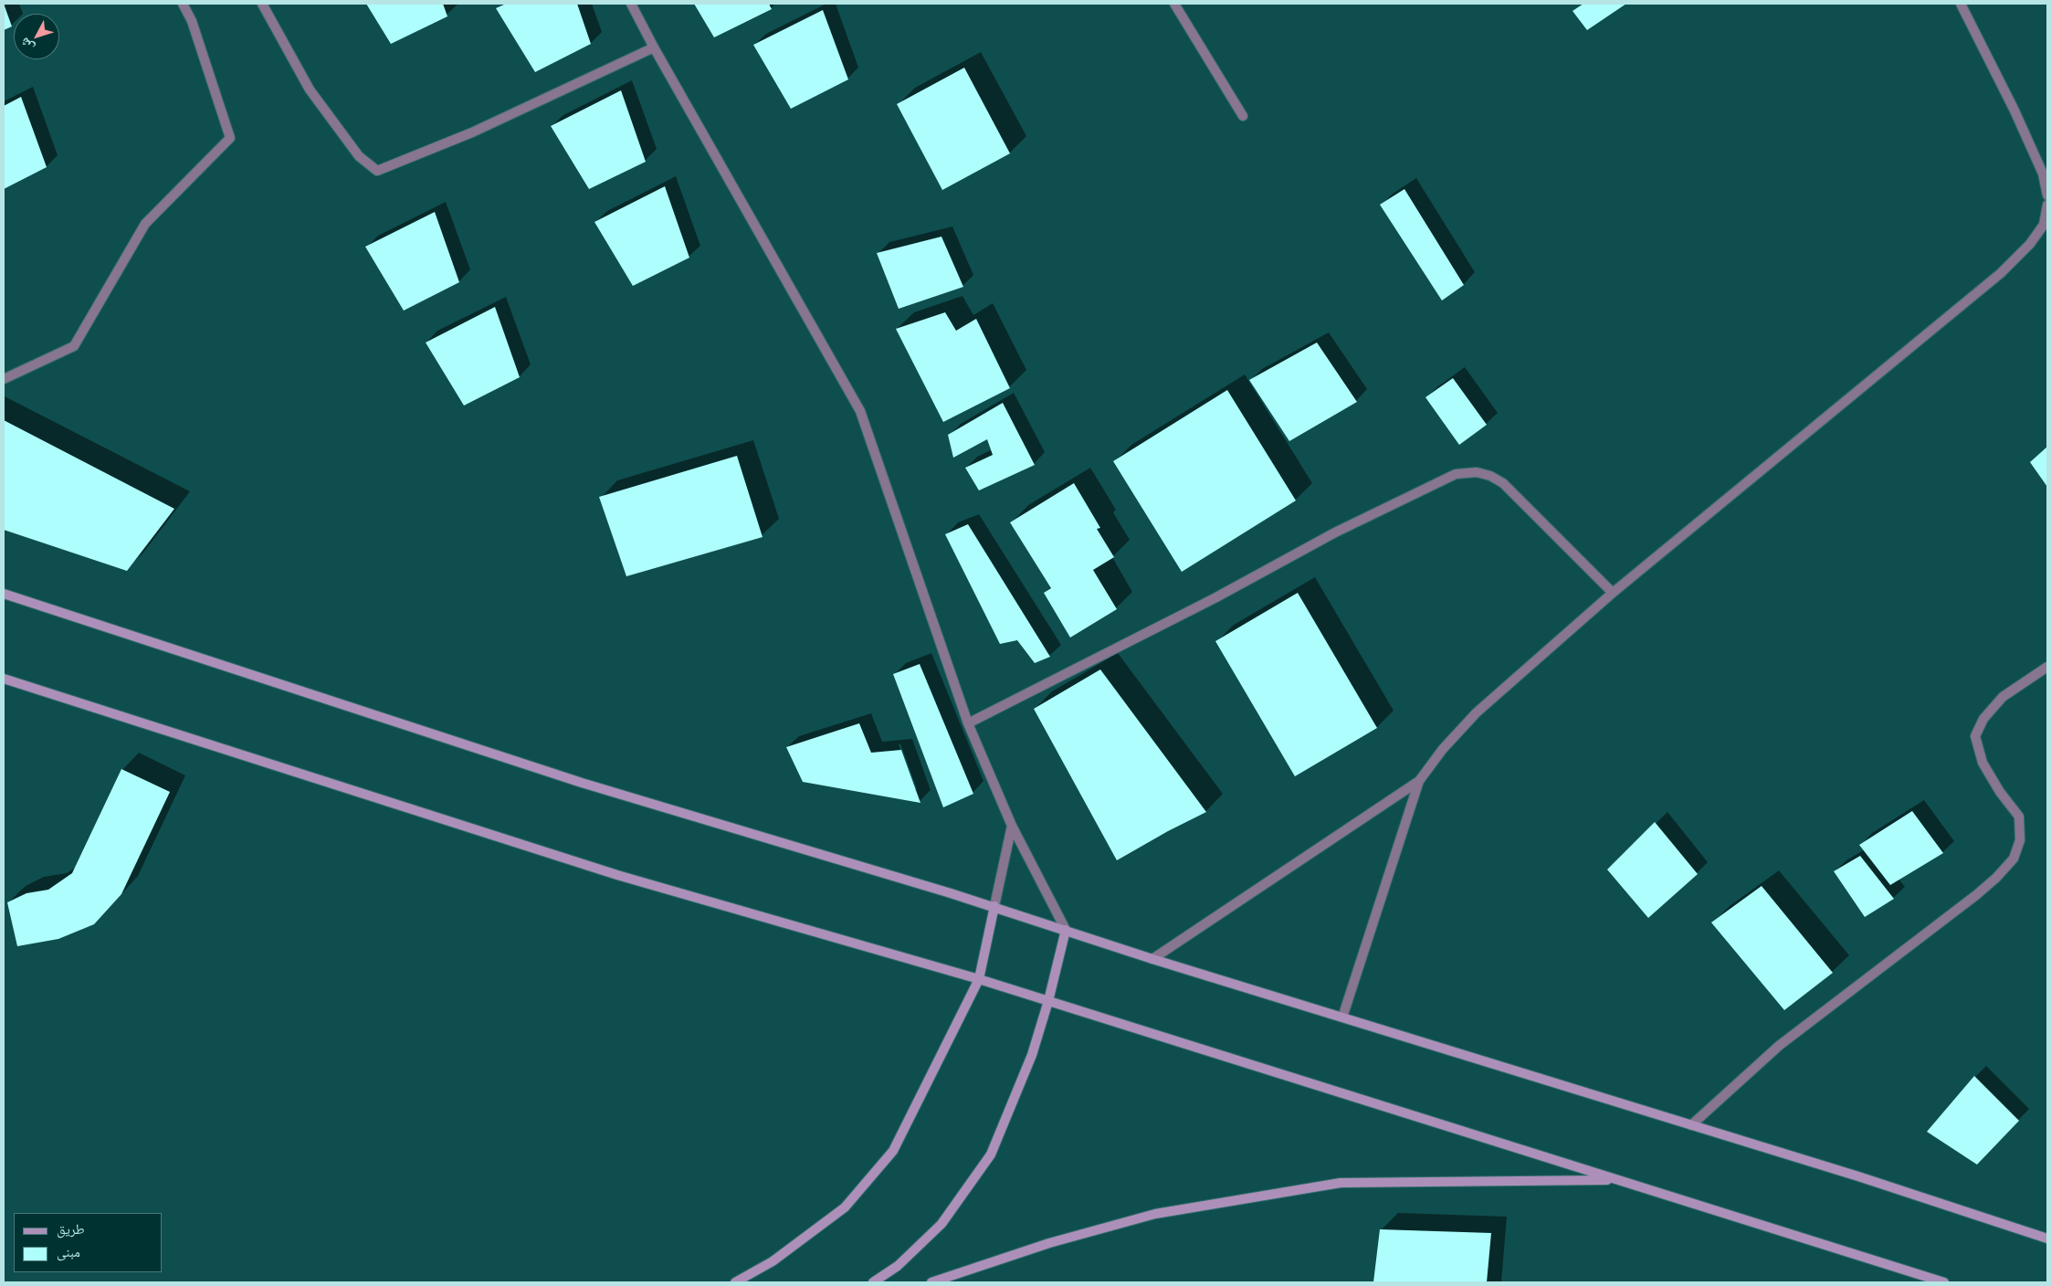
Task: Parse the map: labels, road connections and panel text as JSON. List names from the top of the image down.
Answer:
{
  "legend": ["طريق", "مبنى"],
  "north": "bottom left"
}
